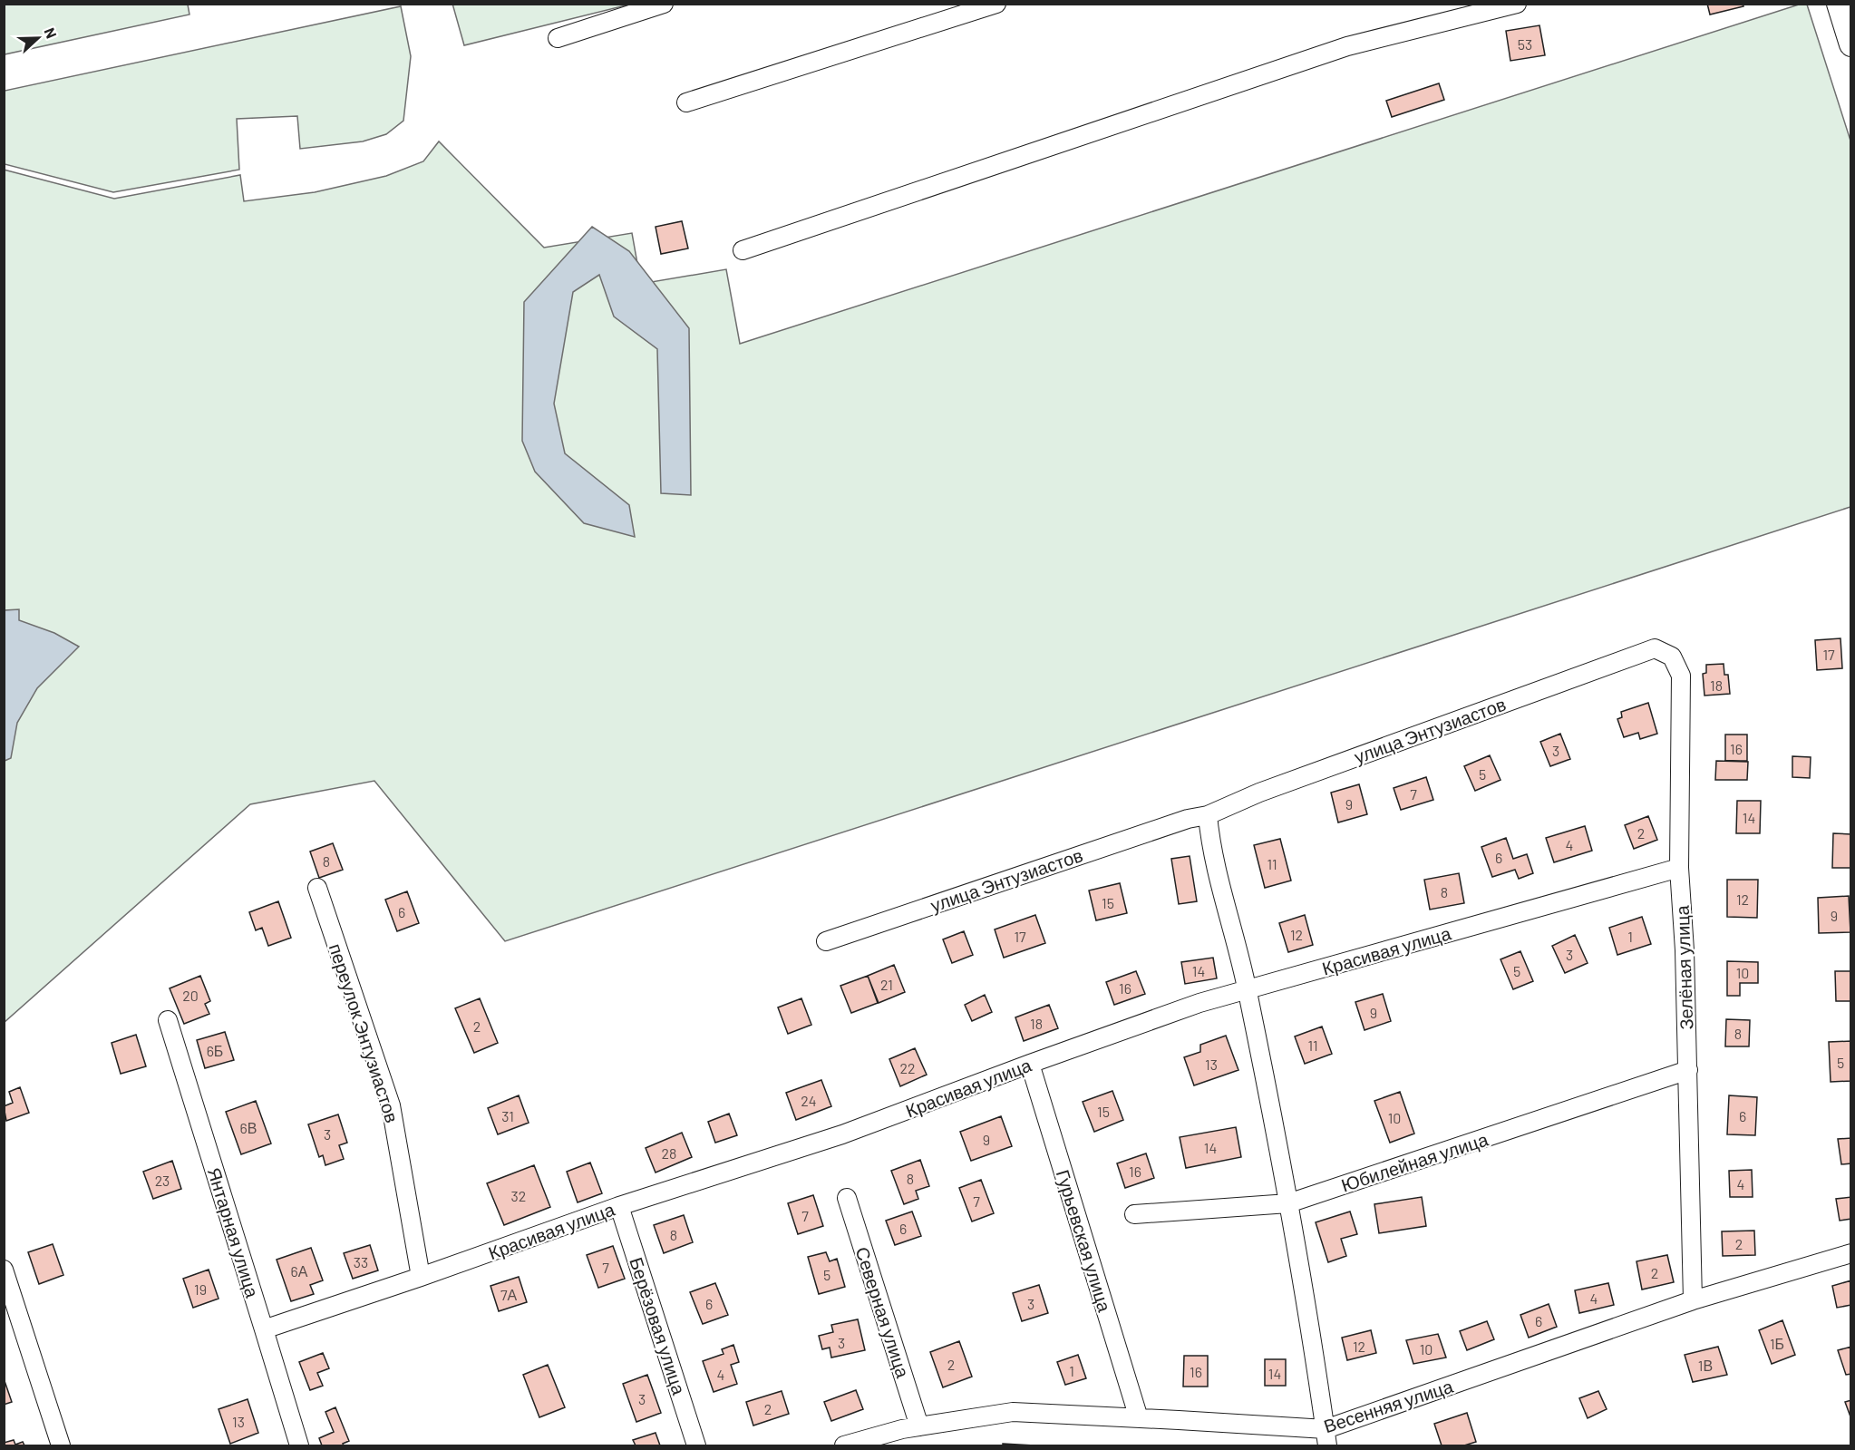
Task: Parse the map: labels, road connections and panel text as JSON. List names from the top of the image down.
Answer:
{
  "streets": {
    "street": [
      "улица Энтузиастов",
      "Красивая улица",
      "Зелёная улица",
      "переулок Энтузиастов",
      "Юбилейная улица",
      "Янтарная улица",
      "Гурьевская улица",
      "Северная улица",
      "Берёзовая улица",
      "Весенняя улица"
    ]
  },
  "crossings": [
    ["улица Энтузиастов", "Зелёная улица"],
    ["Красивая улица", "Зелёная улица"],
    ["Красивая улица", "переулок Энтузиастов"],
    ["Красивая улица", "Янтарная улица"],
    ["Красивая улица", "Гурьевская улица"],
    ["Красивая улица", "Берёзовая улица"],
    ["Зелёная улица", "Юбилейная улица"],
    ["Зелёная улица", "Весенняя улица"],
    ["Гурьевская улица", "Весенняя улица"],
    ["Северная улица", "Весенняя улица"]
  ],
  "house_numbers": [
    "53",
    "17",
    "18",
    "16",
    "3",
    "5",
    "7",
    "9",
    "14",
    "2",
    "4",
    "6",
    "8",
    "11",
    "8",
    "12",
    "15",
    "6",
    "9",
    "12",
    "17",
    "1",
    "3",
    "14",
    "5",
    "10",
    "21",
    "16",
    "20",
    "9",
    "18",
    "2",
    "8",
    "11",
    "6Б",
    "5",
    "13",
    "22",
    "24",
    "15",
    "31",
    "6",
    "10",
    "6В",
    "3",
    "9",
    "14",
    "28",
    "16",
    "8",
    "23",
    "4",
    "32",
    "7",
    "7",
    "6",
    "8",
    "2",
    "33",
    "7",
    "6А",
    "2",
    "5",
    "19",
    "7А",
    "4",
    "6",
    "3",
    "6",
    "3",
    "1Б",
    "12",
    "10",
    "2",
    "1В",
    "1",
    "16",
    "14",
    "4",
    "3",
    "2",
    "13"
  ],
  "north": "right"
}
